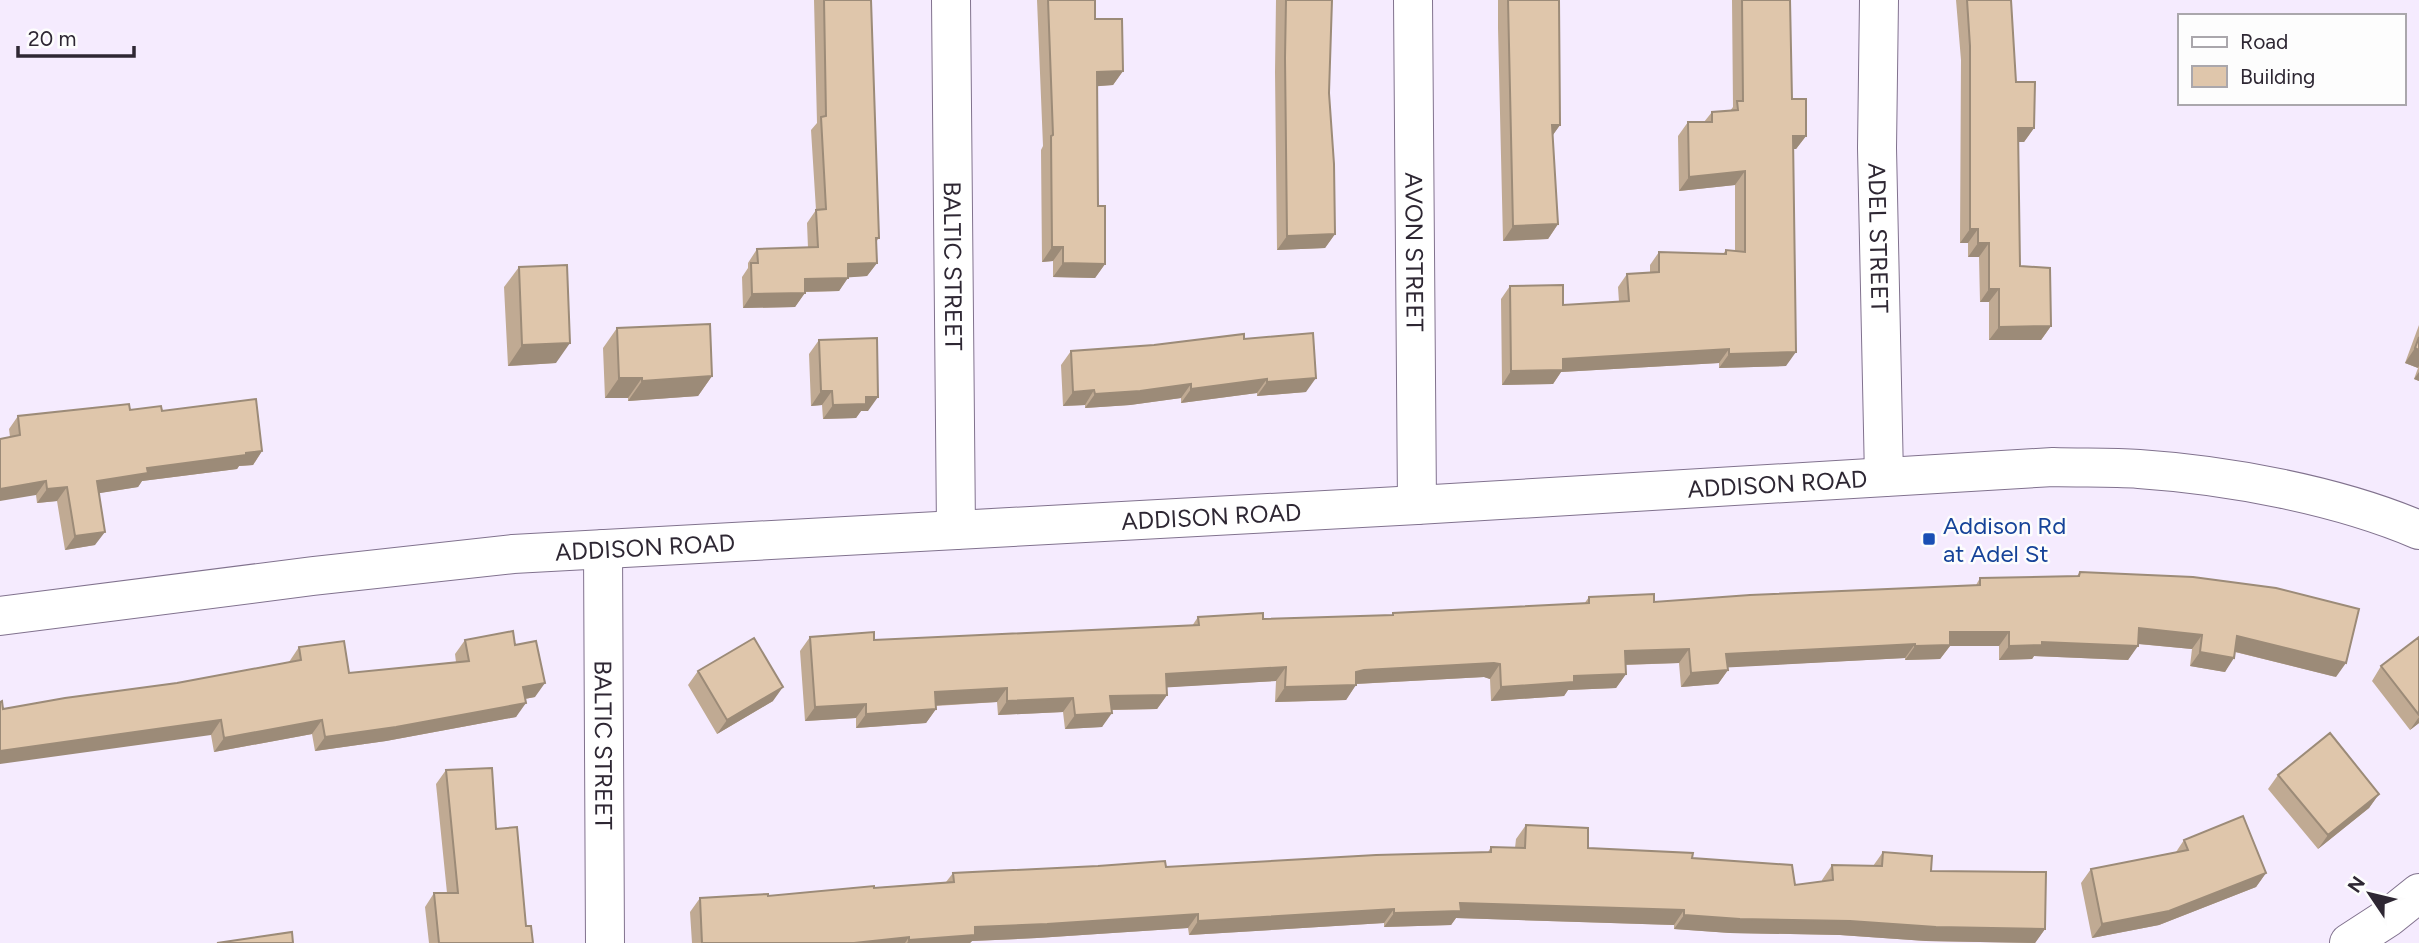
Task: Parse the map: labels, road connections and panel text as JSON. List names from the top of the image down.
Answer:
{
  "streets": {
    "main road": [
      "ADEL STREET",
      "AVON STREET",
      "BALTIC STREET",
      "ADDISON ROAD"
    ]
  },
  "crossings": [
    ["ADEL STREET", "ADDISON ROAD"],
    ["AVON STREET", "ADDISON ROAD"],
    ["BALTIC STREET", "ADDISON ROAD"]
  ],
  "places": {
    "transit": ["Addison Rd at Adel St"]
  },
  "legend": ["Road", "Building"],
  "scale_bar": "20 m",
  "north": "top left"
}
